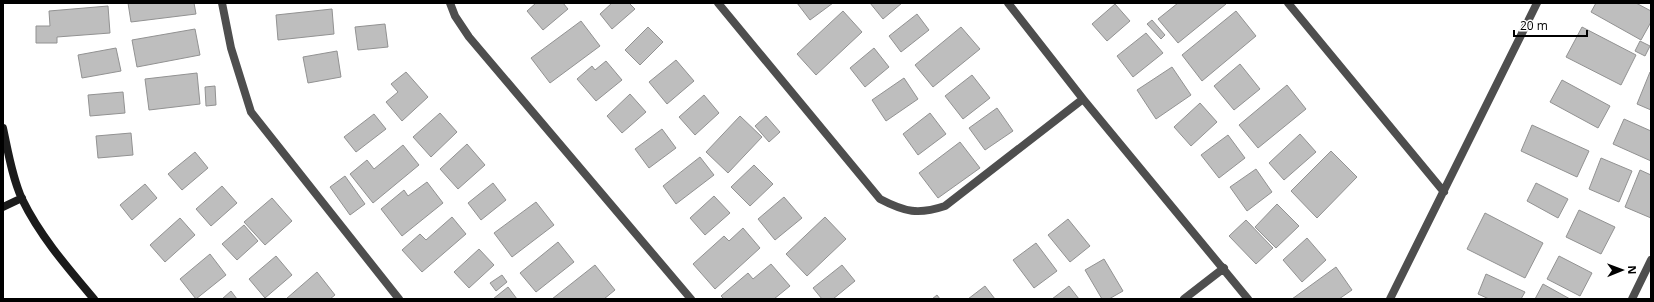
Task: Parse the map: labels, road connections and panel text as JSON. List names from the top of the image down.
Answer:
{
  "scale_bar": "20 m",
  "north": "right"
}
